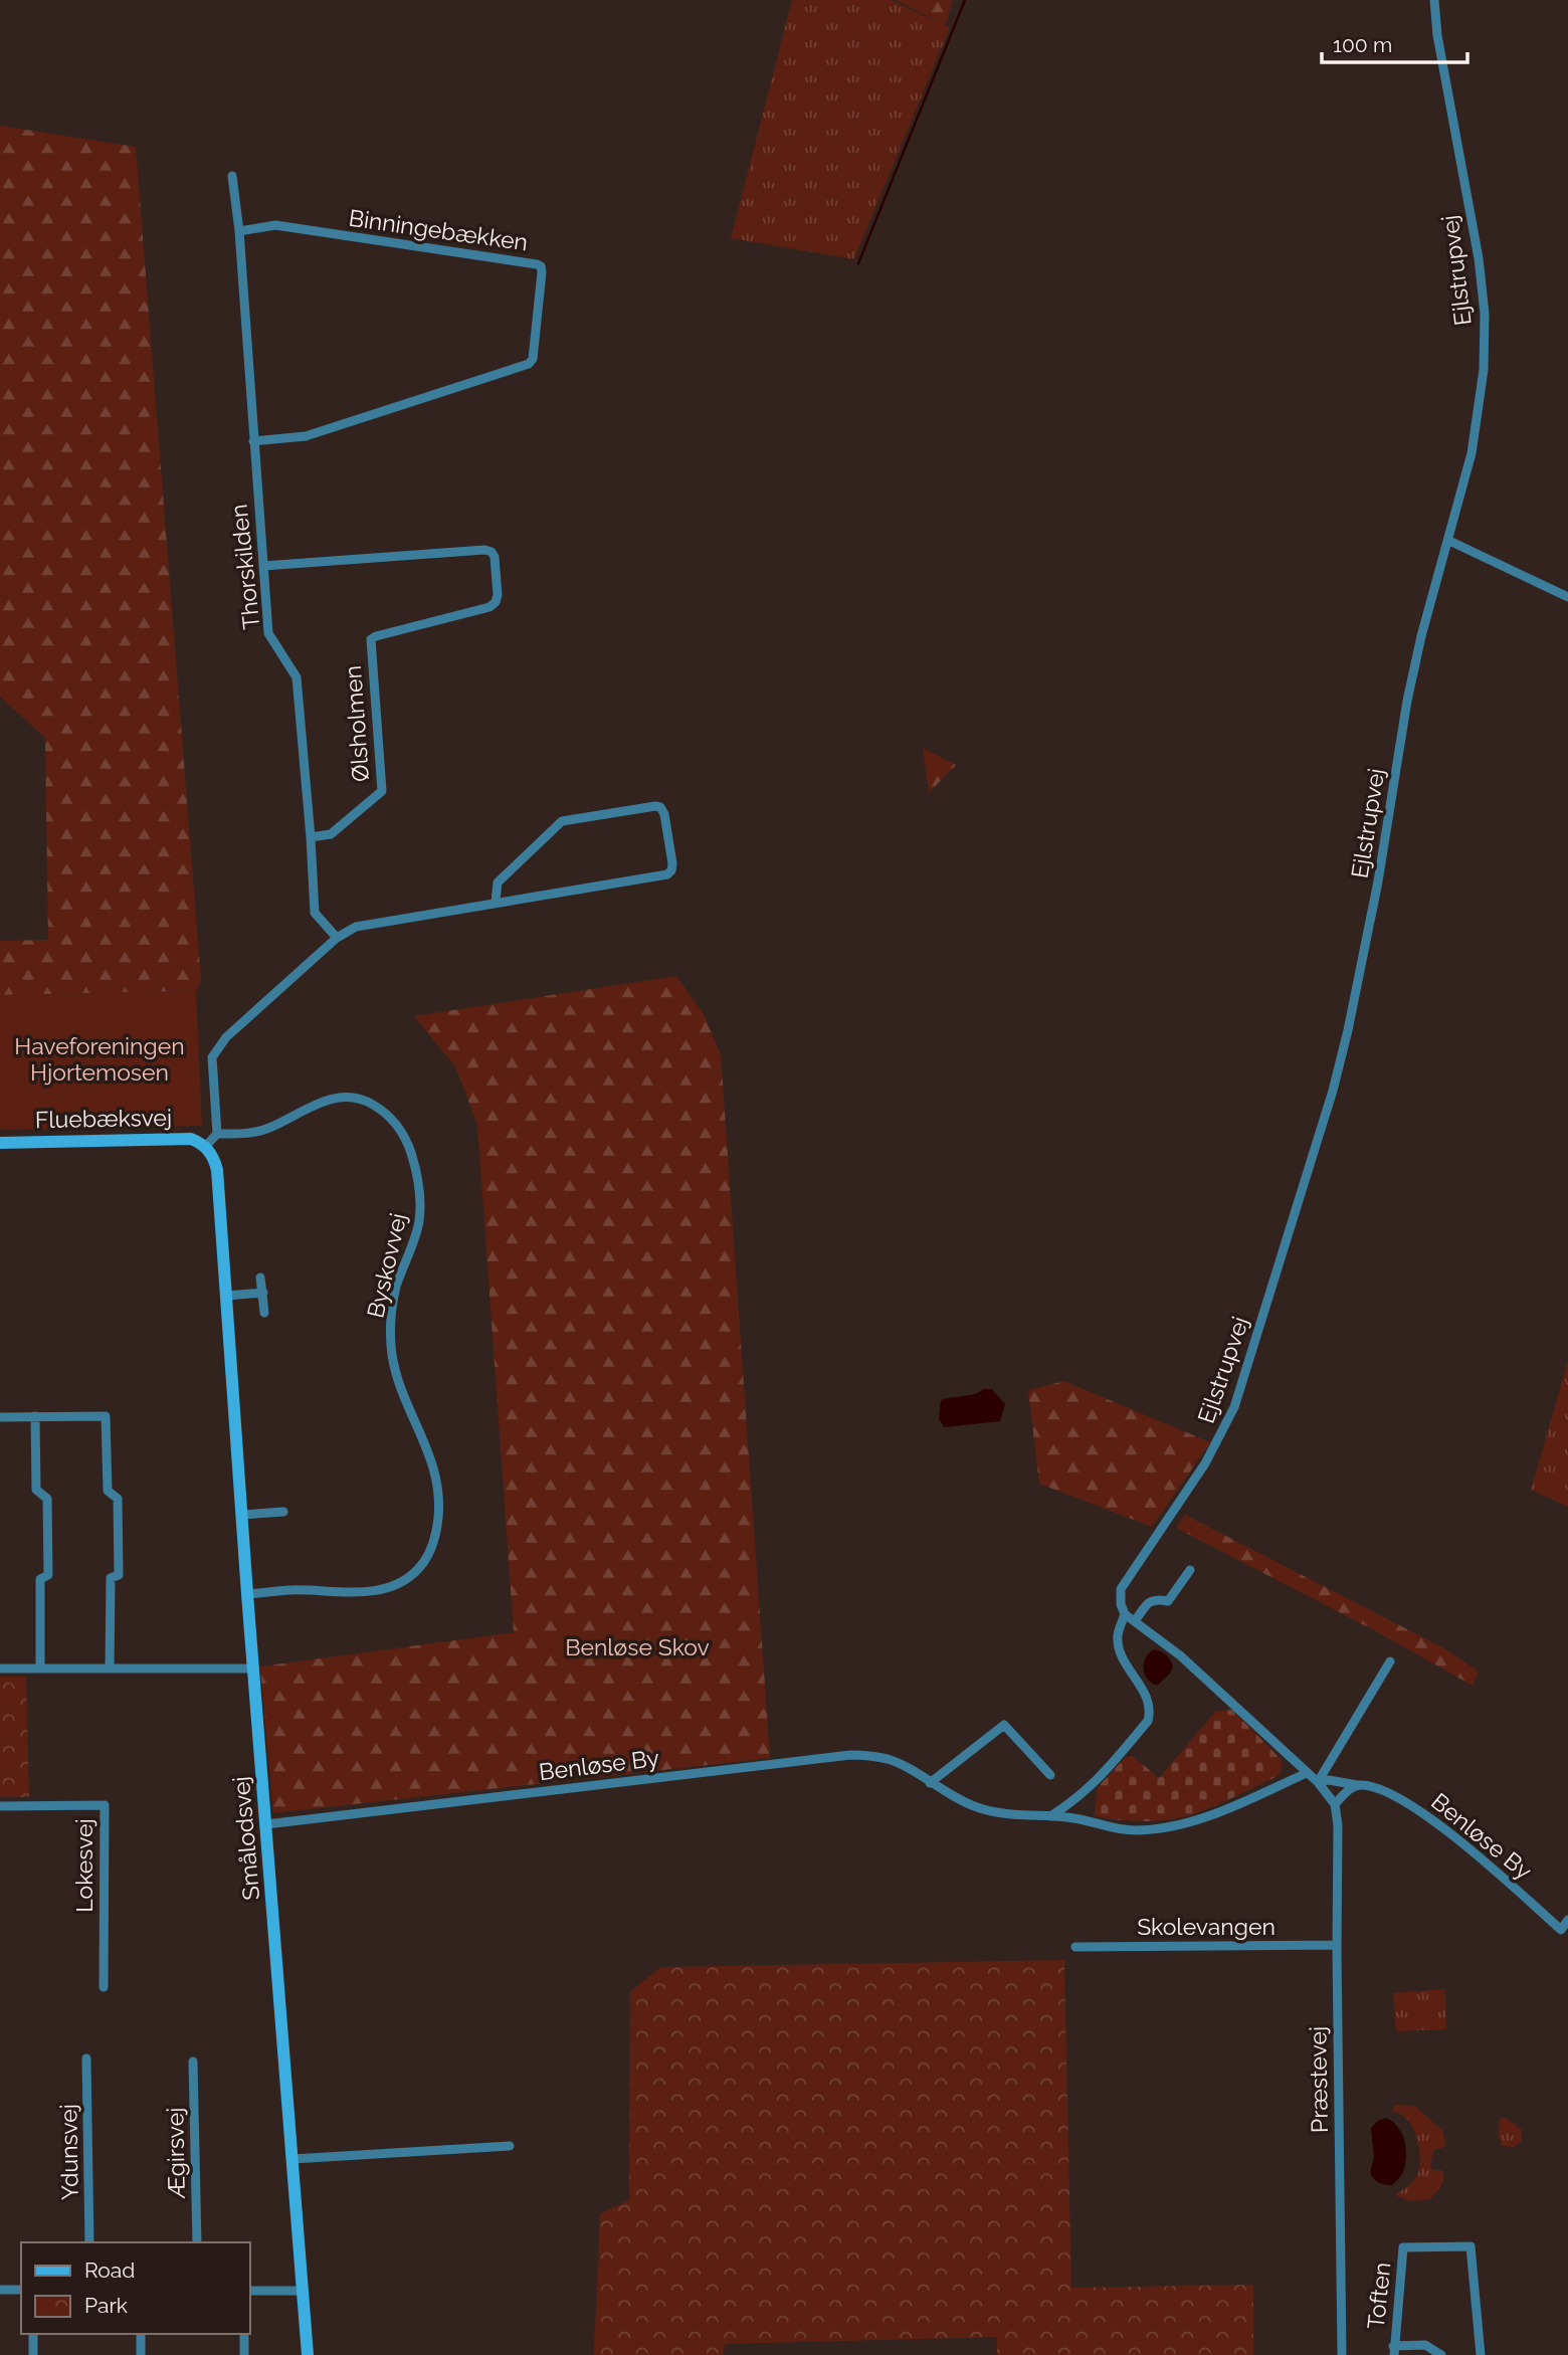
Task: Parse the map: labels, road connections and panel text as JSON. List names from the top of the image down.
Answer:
{
  "streets": {
    "street": [
      "Binningebækken",
      "Ejlstrupvej",
      "Thorskilden",
      "Ølsholmen",
      "Fluebæksvej",
      "Byskovvej",
      "Benløse By",
      "Smålodsvej",
      "Lokesvej",
      "Skolevangen",
      "Præstevej",
      "Ydunsvej",
      "Ægirsvej",
      "Toften"
    ]
  },
  "crossings": [
    ["Binningebækken", "Thorskilden"],
    ["Thorskilden", "Ølsholmen"],
    ["Fluebæksvej", "Smålodsvej"],
    ["Byskovvej", "Smålodsvej"],
    ["Benløse By", "Smålodsvej"],
    ["Skolevangen", "Præstevej"]
  ],
  "parks": ["Haveforeningen Hjortemosen", "Benløse Skov"],
  "legend": ["Road", "Park"],
  "scale_bar": "100 m"
}
